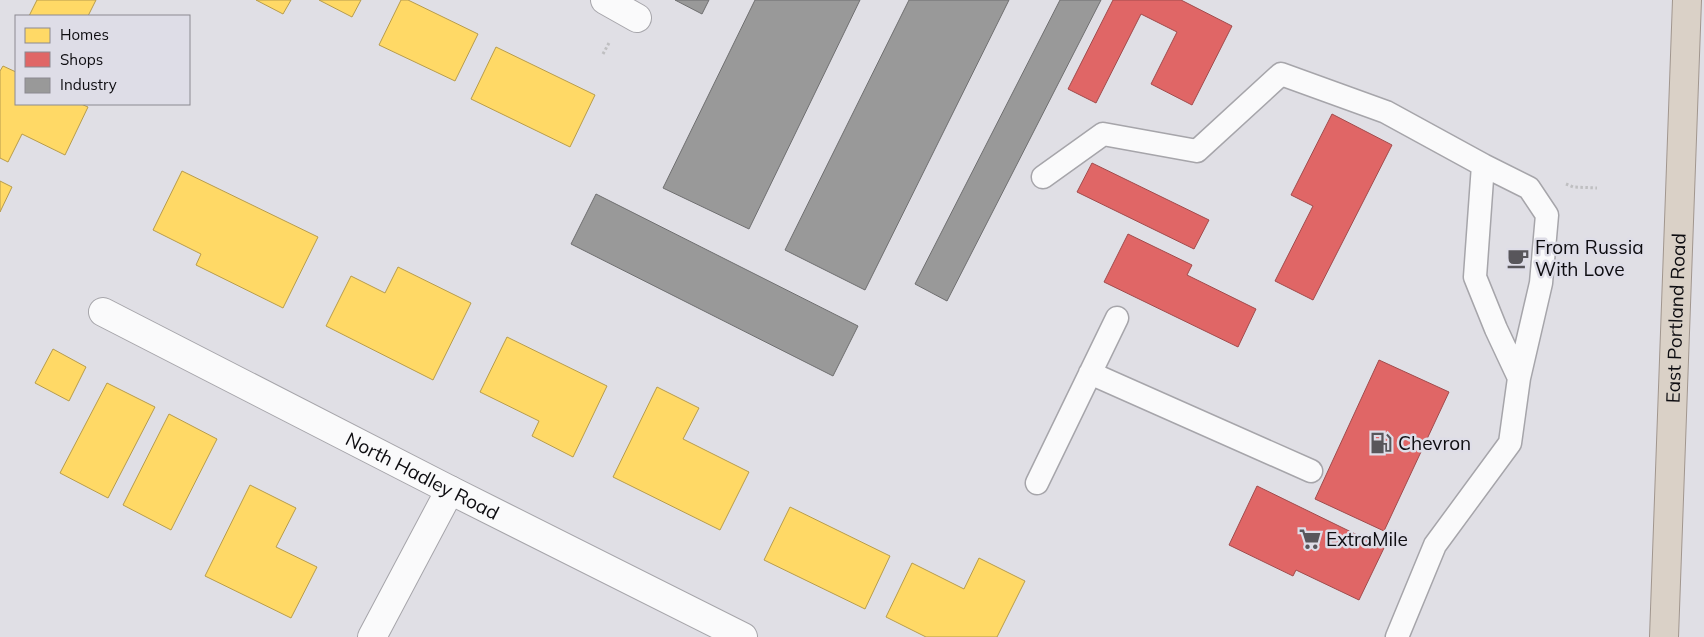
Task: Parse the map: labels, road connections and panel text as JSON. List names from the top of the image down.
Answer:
{
  "streets": {
    "highway": ["East Portland Road"],
    "street": ["North Hadley Road"]
  },
  "places": {
    "cafe": ["From Russia With Love"],
    "fuel station": ["Chevron"],
    "supermarket": ["ExtraMile"]
  },
  "legend": ["Homes", "Shops", "Industry"]
}
